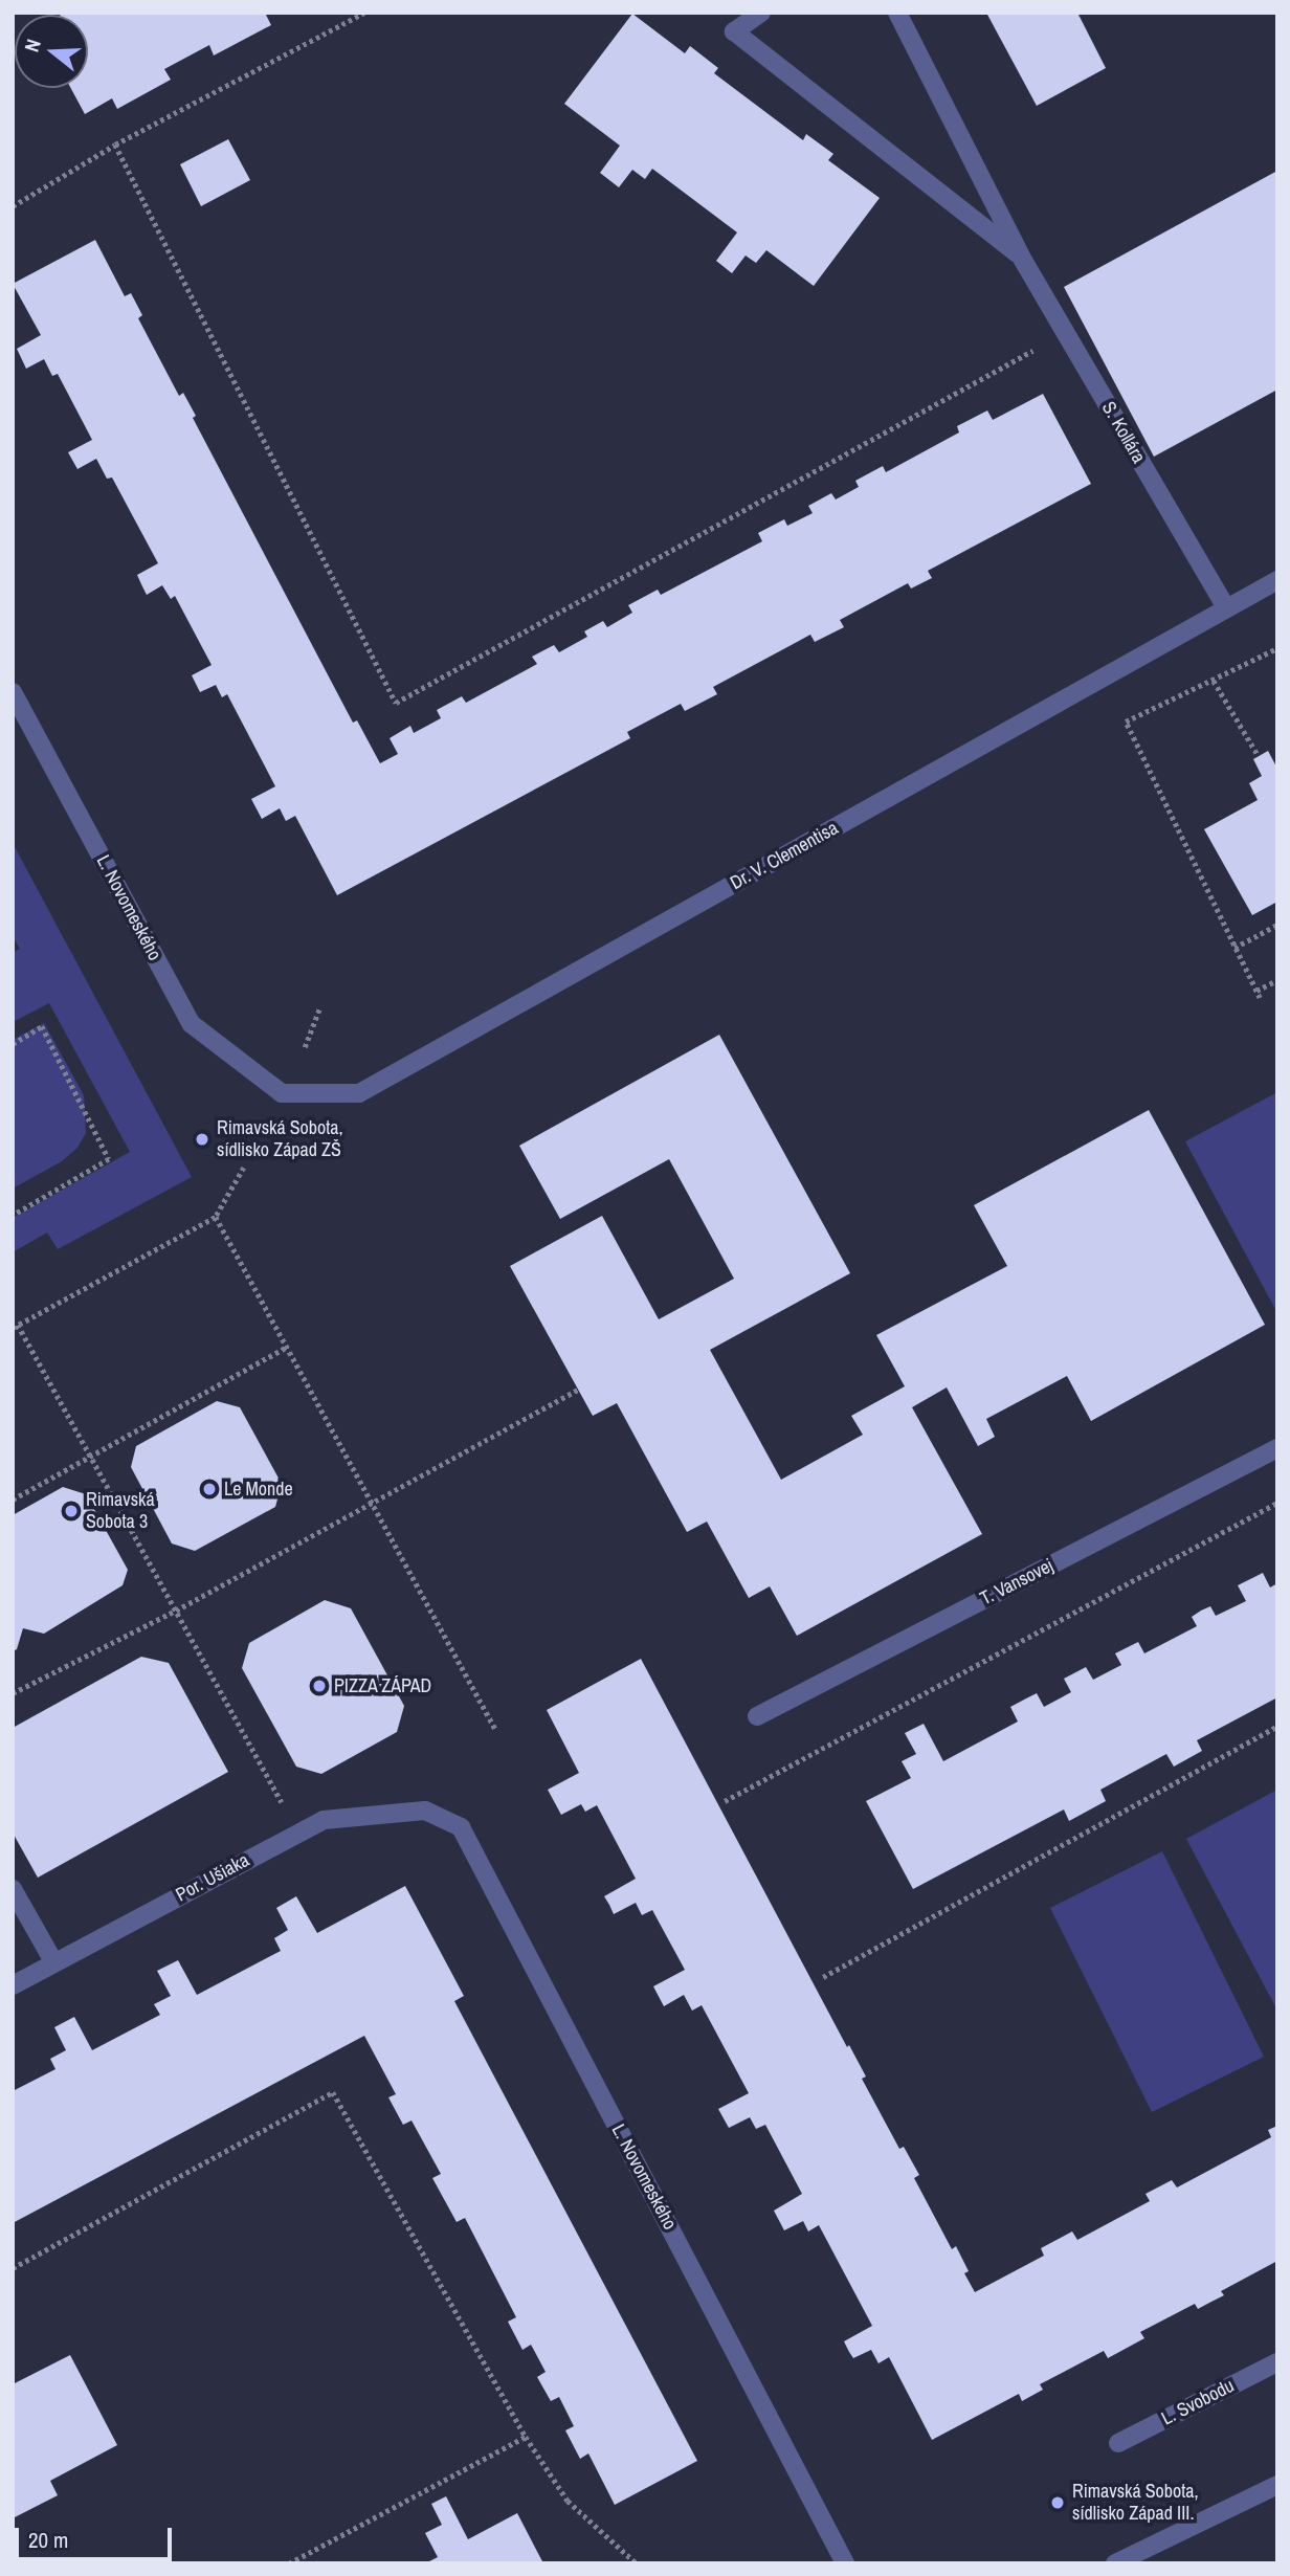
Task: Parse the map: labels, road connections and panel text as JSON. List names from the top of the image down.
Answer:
{
  "streets": {
    "street": [
      "S. Kollára",
      "Dr. V. Clementisa",
      "L. Novomeského",
      "T. Vansovej",
      "Por. Ušiaka",
      "L. Svobodu"
    ]
  },
  "crossings": [
    ["S. Kollára", "Dr. V. Clementisa"],
    ["Dr. V. Clementisa", "L. Novomeského"],
    ["L. Novomeského", "Por. Ušiaka"]
  ],
  "places": [
    "Rimavská Sobota, sídlisko Západ ZŠ",
    "Le Monde",
    "Rimavská Sobota 3",
    "PIZZA ZÁPAD",
    "Rimavská Sobota, sídlisko Západ III."
  ],
  "scale_bar": "20 m",
  "north": "left"
}
